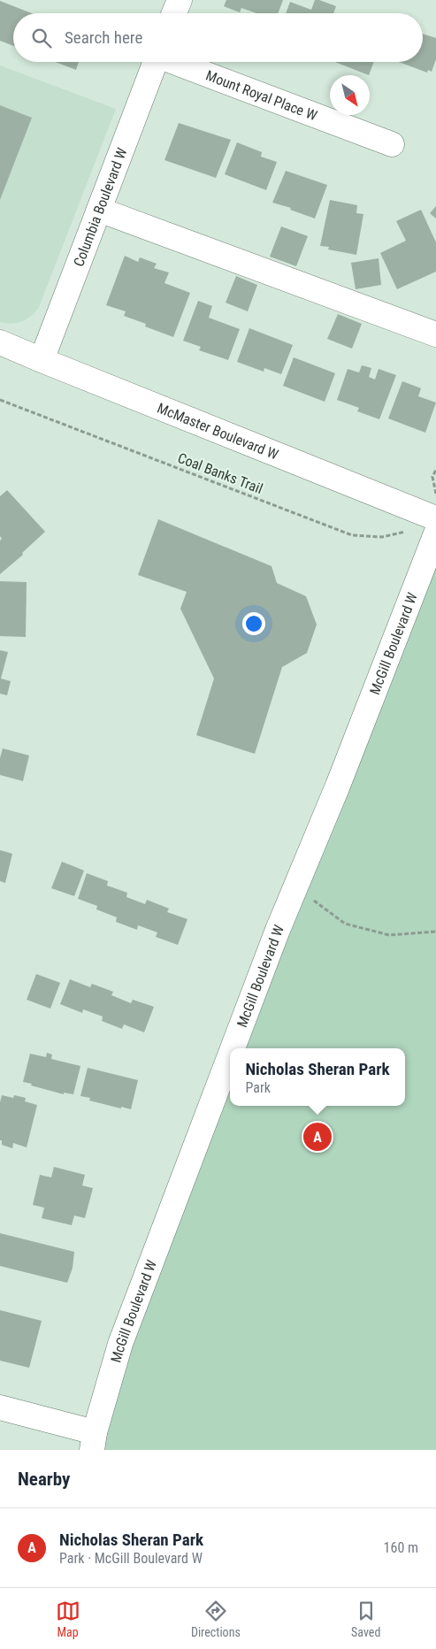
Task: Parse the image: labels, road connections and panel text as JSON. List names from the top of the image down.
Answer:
{
  "streets": {
    "street": [
      "Mount Royal Place W",
      "Columbia Boulevard W",
      "McMaster Boulevard W",
      "McGill Boulevard W"
    ],
    "path": ["Coal Banks Trail"]
  },
  "crossings": [
    ["Columbia Boulevard W", "McMaster Boulevard W"]
  ],
  "north": "bottom right",
  "page": {
    "search": "Search here",
    "popup": ["Nicholas Sheran Park", "Park"],
    "pins": "A",
    "heading": "Nearby",
    "list": [
      {
        "mark": "A",
        "name": "Nicholas Sheran Park",
        "note": "Park · McGill Boulevard W",
        "value": "160 m"
      }
    ],
    "nav": ["Map", "Directions", "Saved"]
  }
}
